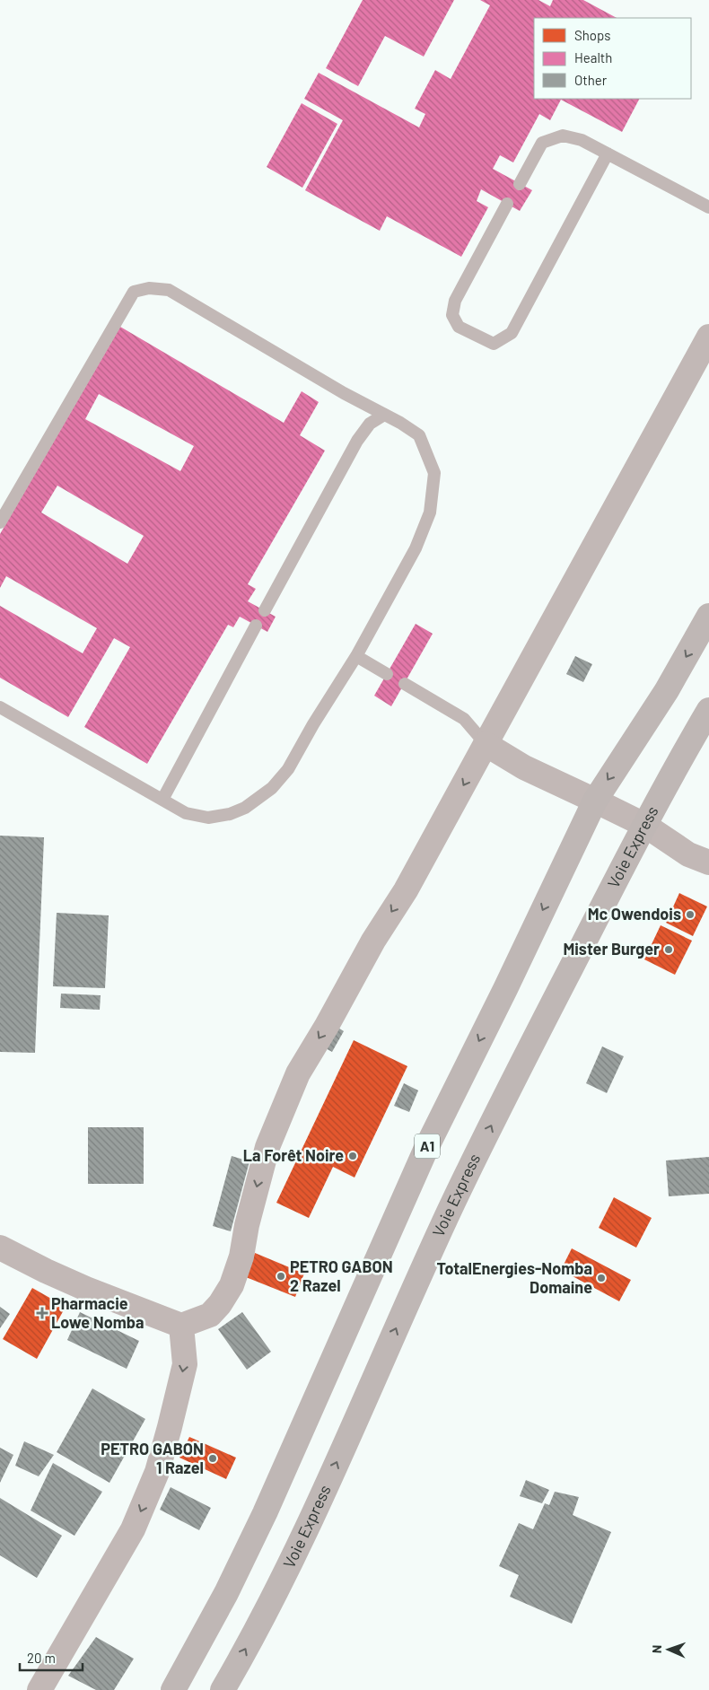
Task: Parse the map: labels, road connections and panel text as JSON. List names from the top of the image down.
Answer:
{
  "streets": {
    "highway": ["Voie Express", "A1"]
  },
  "places": {
    "other": [
      "Mc Owendois",
      "Mister Burger",
      "La Forêt Noire",
      "PETRO GABON 2 Razel",
      "TotalEnergies-Nomba Domaine",
      "PETRO GABON 1 Razel"
    ],
    "health": ["Pharmacie Lowe Nomba"]
  },
  "legend": ["Shops", "Health", "Other"],
  "scale_bar": "20 m",
  "north": "left"
}
